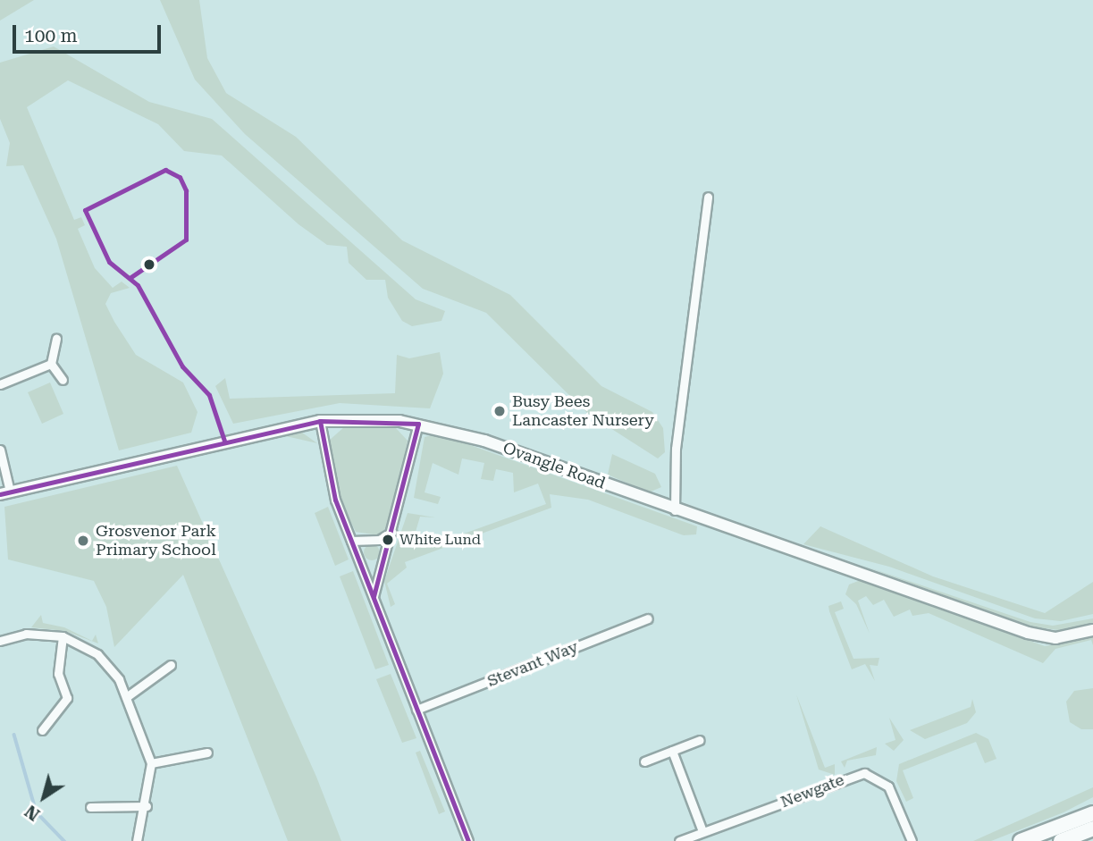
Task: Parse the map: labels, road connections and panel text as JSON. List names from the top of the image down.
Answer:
{
  "streets": {
    "main road": ["Ovangle Road"],
    "street": ["Stevant Way", "Newgate"]
  },
  "places": ["Busy Bees Lancaster Nursery", "White Lund", "Grosvenor Park Primary School"],
  "scale_bar": "100 m",
  "north": "bottom left"
}
